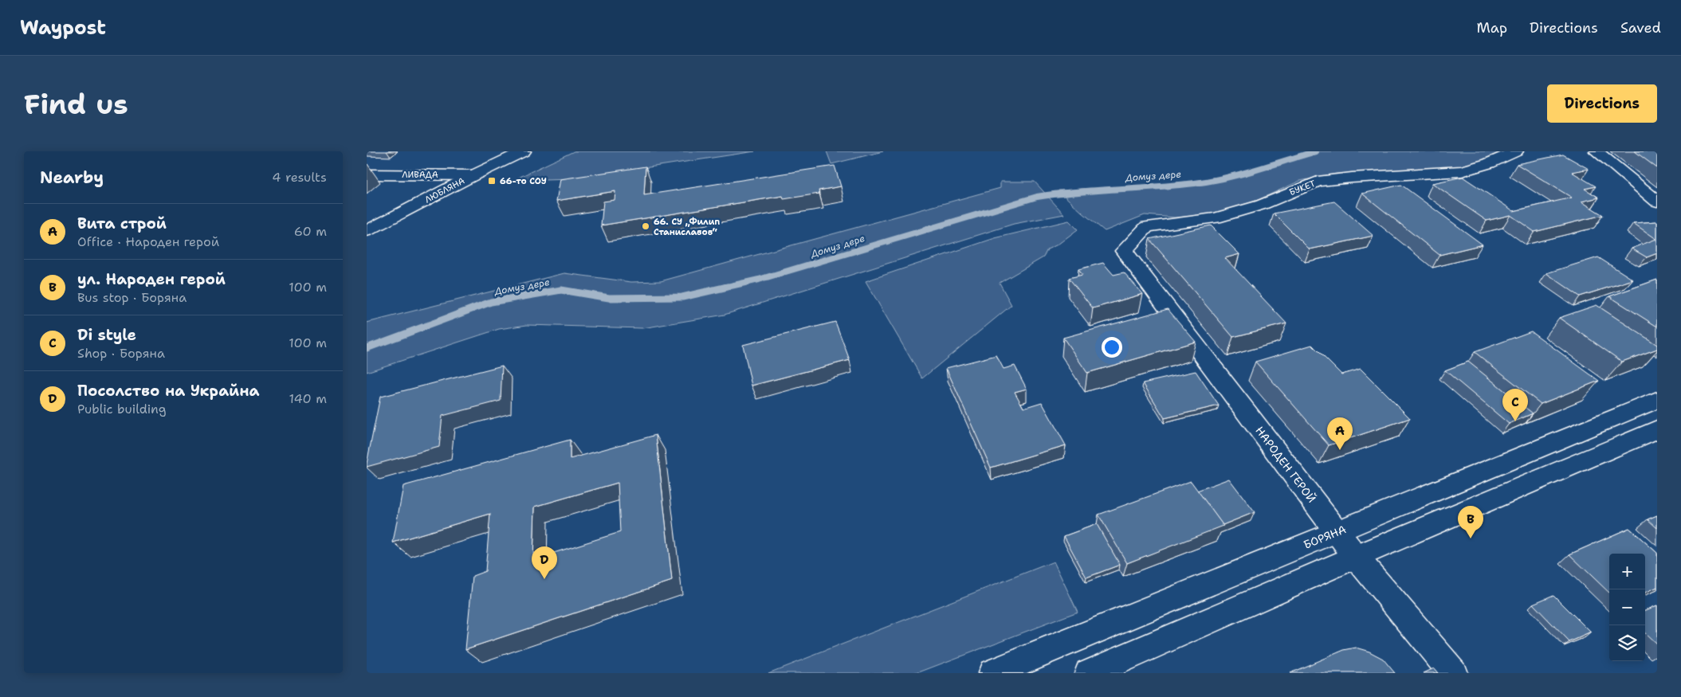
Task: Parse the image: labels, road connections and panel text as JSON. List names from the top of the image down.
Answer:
{
  "streets": {
    "street": [
      "ЛИВАДА",
      "БУКЕТ",
      "ЛЮБЛЯНА",
      "НАРОДЕН ГЕРОЙ",
      "БОРЯНА"
    ]
  },
  "crossings": [
    ["ЛИВАДА", "ЛЮБЛЯНА"],
    ["БУКЕТ", "НАРОДЕН ГЕРОЙ"],
    ["НАРОДЕН ГЕРОЙ", "БОРЯНА"]
  ],
  "water": ["Домуз дере"],
  "places": {
    "transit": ["66-то СОУ"],
    "other": ["66. СУ „Филип Станиславов“"]
  },
  "page": {
    "header": "Waypost",
    "nav": ["Map", "Directions", "Saved"],
    "buttons": "Directions",
    "title": "Find us",
    "heading": ["Nearby", "4 results"],
    "list": [
      {
        "mark": "A",
        "name": "Вита строй",
        "note": "Office · Народен герой",
        "value": "60 m"
      },
      {
        "mark": "B",
        "name": "ул. Народен герой",
        "note": "Bus stop · Боряна",
        "value": "100 m"
      },
      {
        "mark": "C",
        "name": "Di style",
        "note": "Shop · Боряна",
        "value": "100 m"
      },
      {
        "mark": "D",
        "name": "Посолство на Украйна",
        "note": "Public building",
        "value": "140 m"
      }
    ],
    "pins": [
      "C",
      "A",
      "B",
      "D"
    ],
    "map_buttons": ["+", "−"]
  }
}
